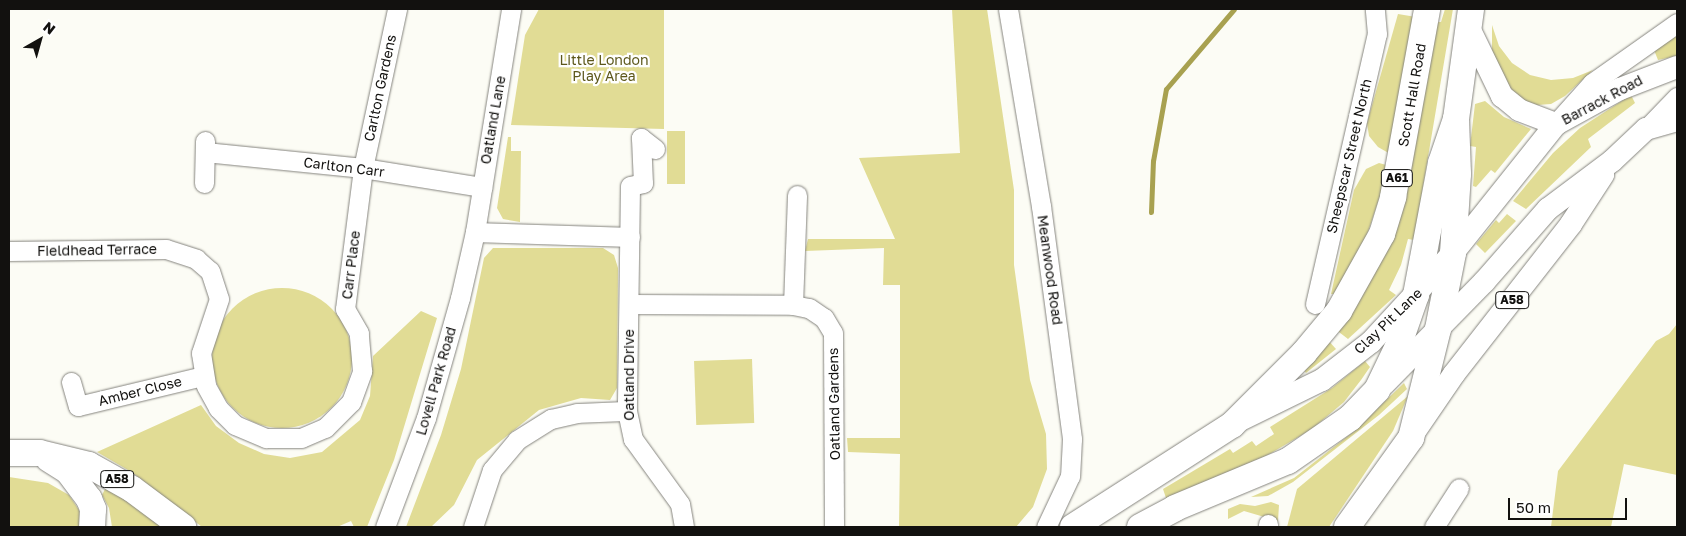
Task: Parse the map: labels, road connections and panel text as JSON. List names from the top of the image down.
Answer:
{
  "streets": {
    "highway": [
      "Scott Hall Road",
      "A61",
      "A58",
      "Clay Pit Lane"
    ],
    "main road": ["Barrack Road"],
    "street": [
      "Carlton Gardens",
      "Oatland Lane",
      "Sheepscar Street North",
      "Carlton Carr",
      "Fieldhead Terrace",
      "Carr Place",
      "Meanwood Road",
      "Oatland Drive",
      "Lovell Park Road",
      "Amber Close",
      "Oatland Gardens"
    ]
  },
  "crossings": [
    ["Carlton Gardens", "Carlton Carr"],
    ["Carlton Gardens", "Carr Place"],
    ["Scott Hall Road", "Clay Pit Lane"],
    ["Barrack Road", "Clay Pit Lane"],
    ["Oatland Lane", "Carlton Carr"],
    ["Oatland Lane", "Lovell Park Road"],
    ["Carlton Carr", "Carr Place"],
    ["Fieldhead Terrace", "Carr Place"],
    ["Fieldhead Terrace", "Amber Close"],
    ["Carr Place", "Amber Close"],
    ["Oatland Drive", "Oatland Gardens"]
  ],
  "parks": ["Little London Play Area"],
  "scale_bar": "50 m",
  "north": "top right"
}
